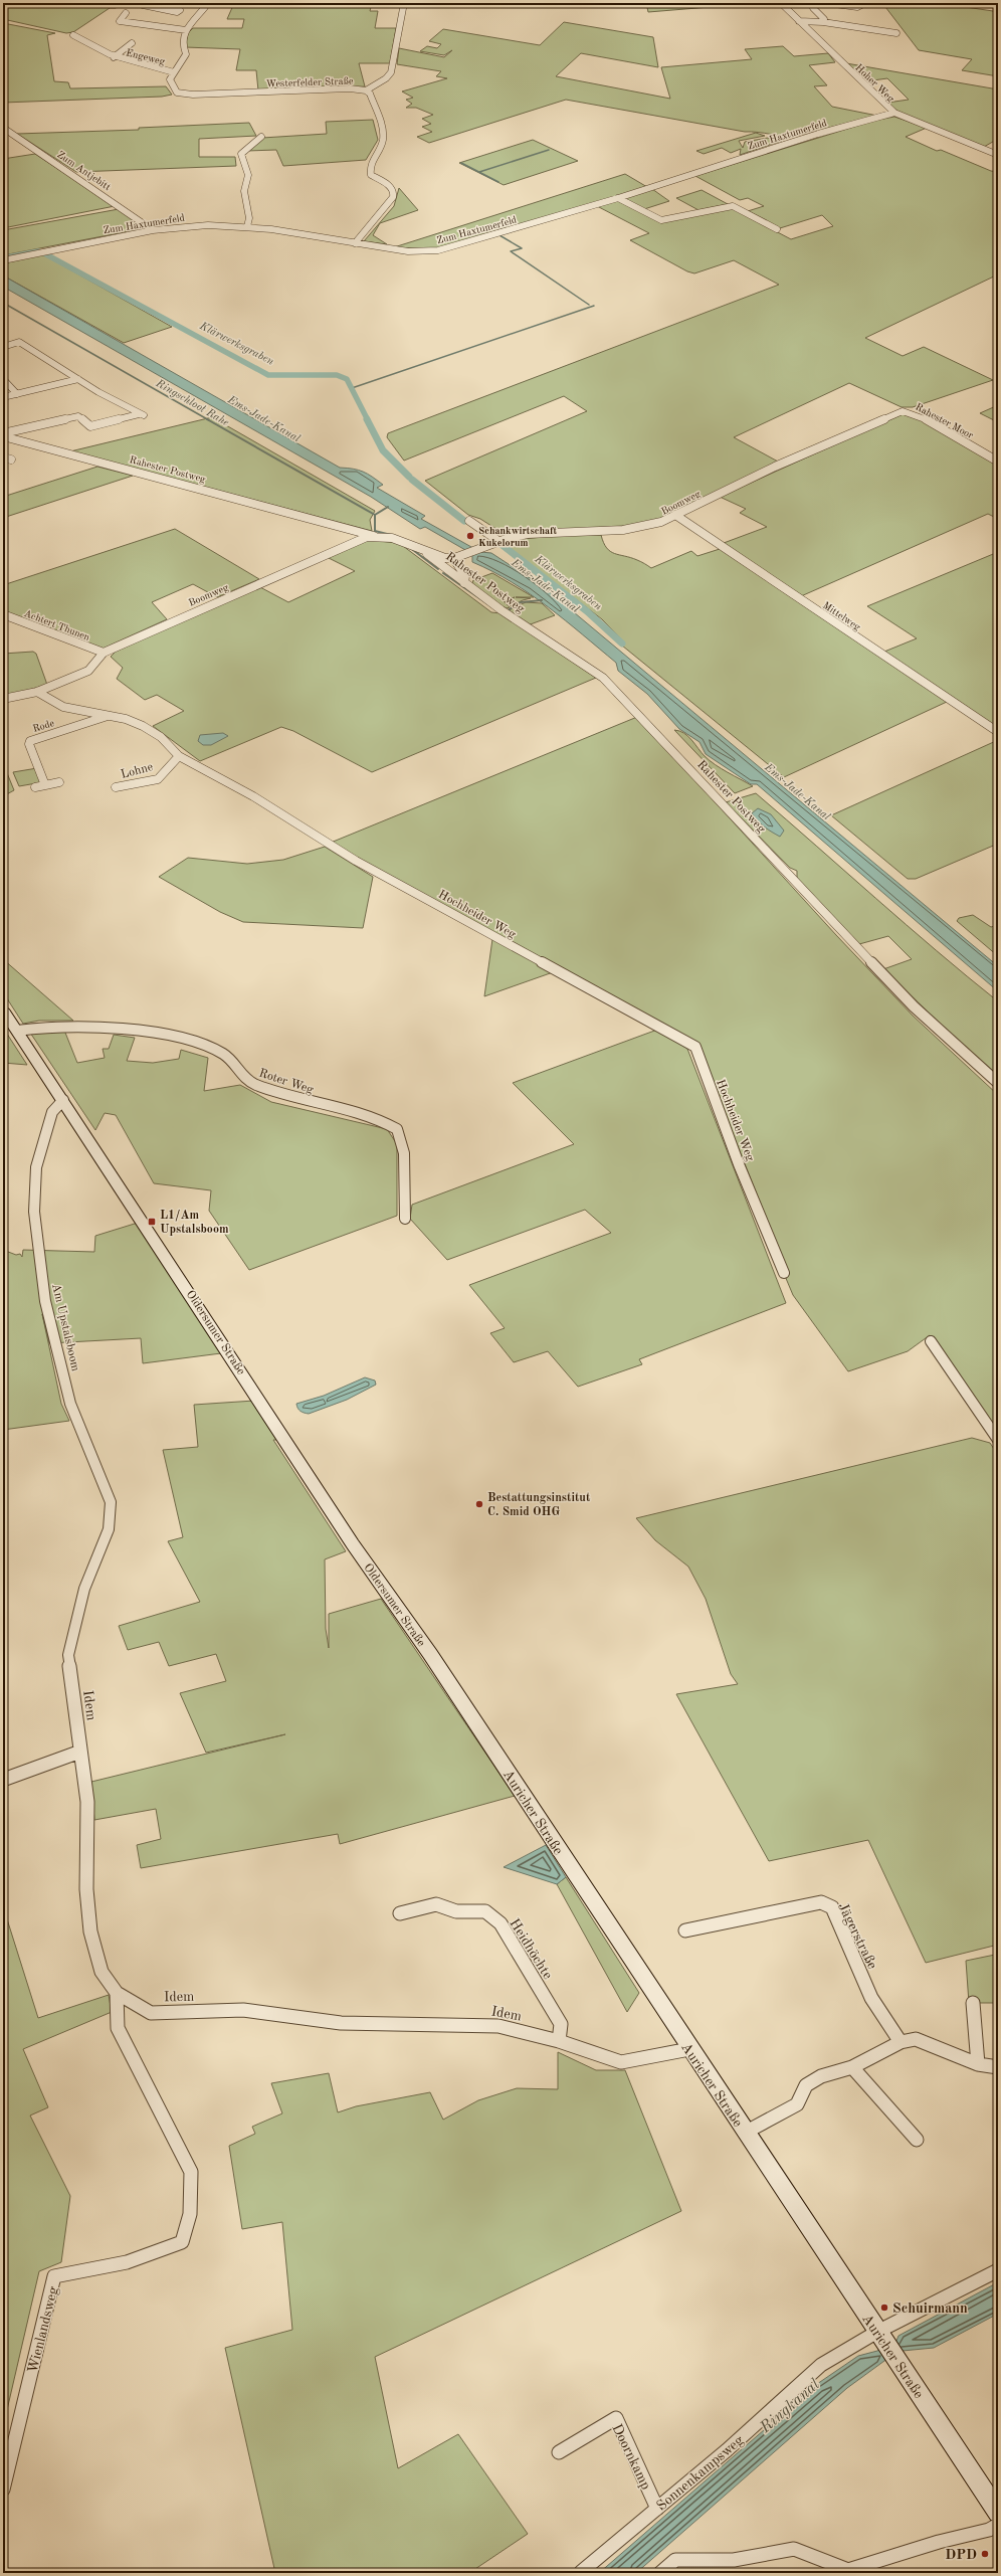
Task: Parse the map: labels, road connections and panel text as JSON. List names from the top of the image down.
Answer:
{
  "streets": {
    "main road": ["Oldersumer Straße", "Auricher Straße"],
    "street": [
      "Engeweg",
      "Westerfelder Straße",
      "Hoher Weg",
      "Zum Haxtumerfeld",
      "Zum Antjebitt",
      "Rahester Moor",
      "Rahester Postweg",
      "Boomweg",
      "Mittelweg",
      "Achtert Thunen",
      "Rode",
      "Lohne",
      "Hochheider Weg",
      "Roter Weg",
      "Am Upstalsboom",
      "Idem",
      "Jägerstraße",
      "Heidhöchte",
      "Wienlandsweg",
      "Doornkamp",
      "Sonnenkampsweg"
    ]
  },
  "crossings": [
    ["Engeweg", "Westerfelder Straße"],
    ["Westerfelder Straße", "Zum Haxtumerfeld"],
    ["Hoher Weg", "Zum Haxtumerfeld"],
    ["Zum Haxtumerfeld", "Zum Antjebitt"],
    ["Rahester Moor", "Boomweg"],
    ["Rahester Postweg", "Boomweg"],
    ["Boomweg", "Mittelweg"],
    ["Boomweg", "Achtert Thunen"],
    ["Boomweg", "Hochheider Weg"],
    ["Rode", "Hochheider Weg"],
    ["Lohne", "Hochheider Weg"],
    ["Roter Weg", "Oldersumer Straße"],
    ["Am Upstalsboom", "Oldersumer Straße"],
    ["Am Upstalsboom", "Idem"],
    ["Oldersumer Straße", "Auricher Straße"],
    ["Idem", "Auricher Straße"],
    ["Idem", "Heidhöchte"],
    ["Idem", "Wienlandsweg"],
    ["Auricher Straße", "Sonnenkampsweg"],
    ["Doornkamp", "Sonnenkampsweg"]
  ],
  "water": [
    "Klärwerksgraben",
    "Ringschloot Rahe",
    "Ems-Jade-Kanal",
    "Ringkanal"
  ],
  "places": {
    "other": [
      "Schankwirtschaft Kukelorum",
      "Bestattungsinstitut C. Smid OHG",
      "Schuirmann",
      "DPD"
    ],
    "transit": ["L1/Am Upstalsboom"]
  }
}
